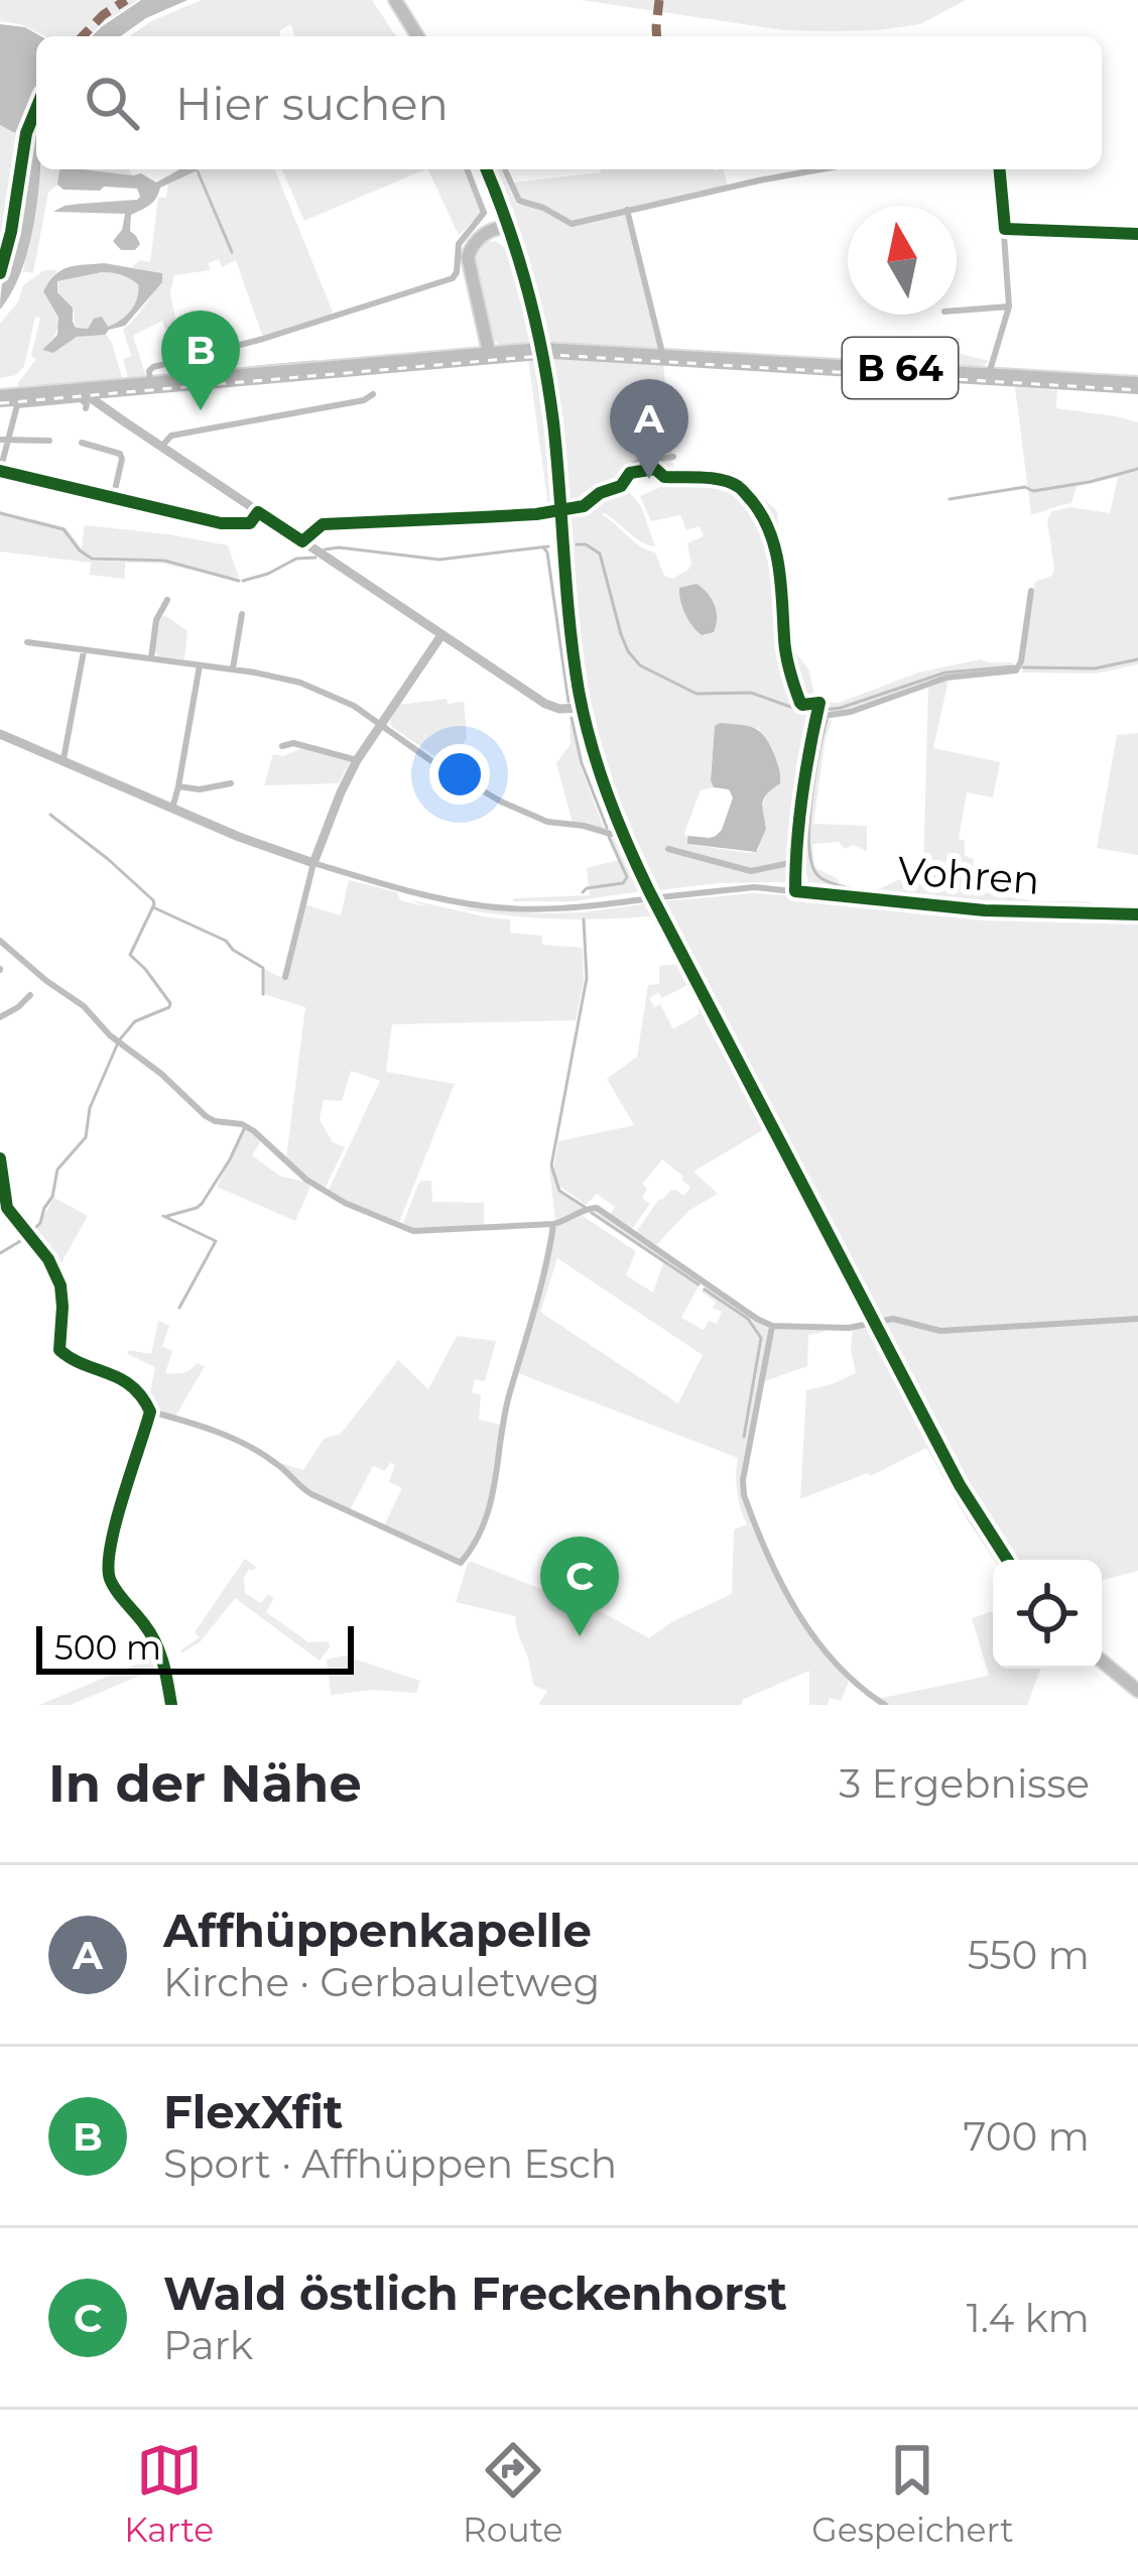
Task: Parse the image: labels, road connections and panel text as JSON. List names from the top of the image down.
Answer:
{
  "streets": {
    "main road": ["B 64"],
    "street": ["Vohren"]
  },
  "scale_bar": "500 m",
  "north": "top",
  "page": {
    "search": "Hier suchen",
    "pins": ["B", "A", "C"],
    "scale": "500 m",
    "heading": ["In der Nähe", "3 Ergebnisse"],
    "list": [
      {
        "mark": "A",
        "name": "Affhüppenkapelle",
        "note": "Kirche · Gerbauletweg",
        "value": "550 m"
      },
      {
        "mark": "B",
        "name": "FlexXfit",
        "note": "Sport · Affhüppen Esch",
        "value": "700 m"
      },
      {
        "mark": "C",
        "name": "Wald östlich Freckenhorst",
        "note": "Park",
        "value": "1.4 km"
      }
    ],
    "nav": ["Karte", "Route", "Gespeichert"]
  }
}
